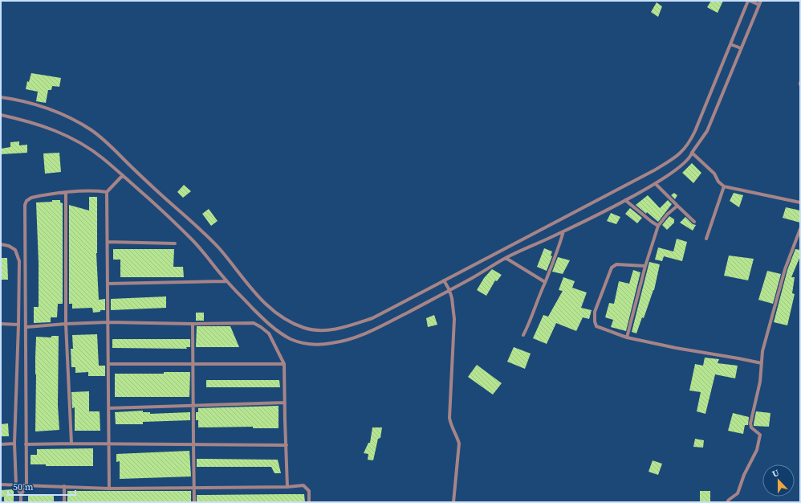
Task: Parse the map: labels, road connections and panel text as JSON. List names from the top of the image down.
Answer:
{
  "scale_bar": "50 m",
  "north": "top"
}
